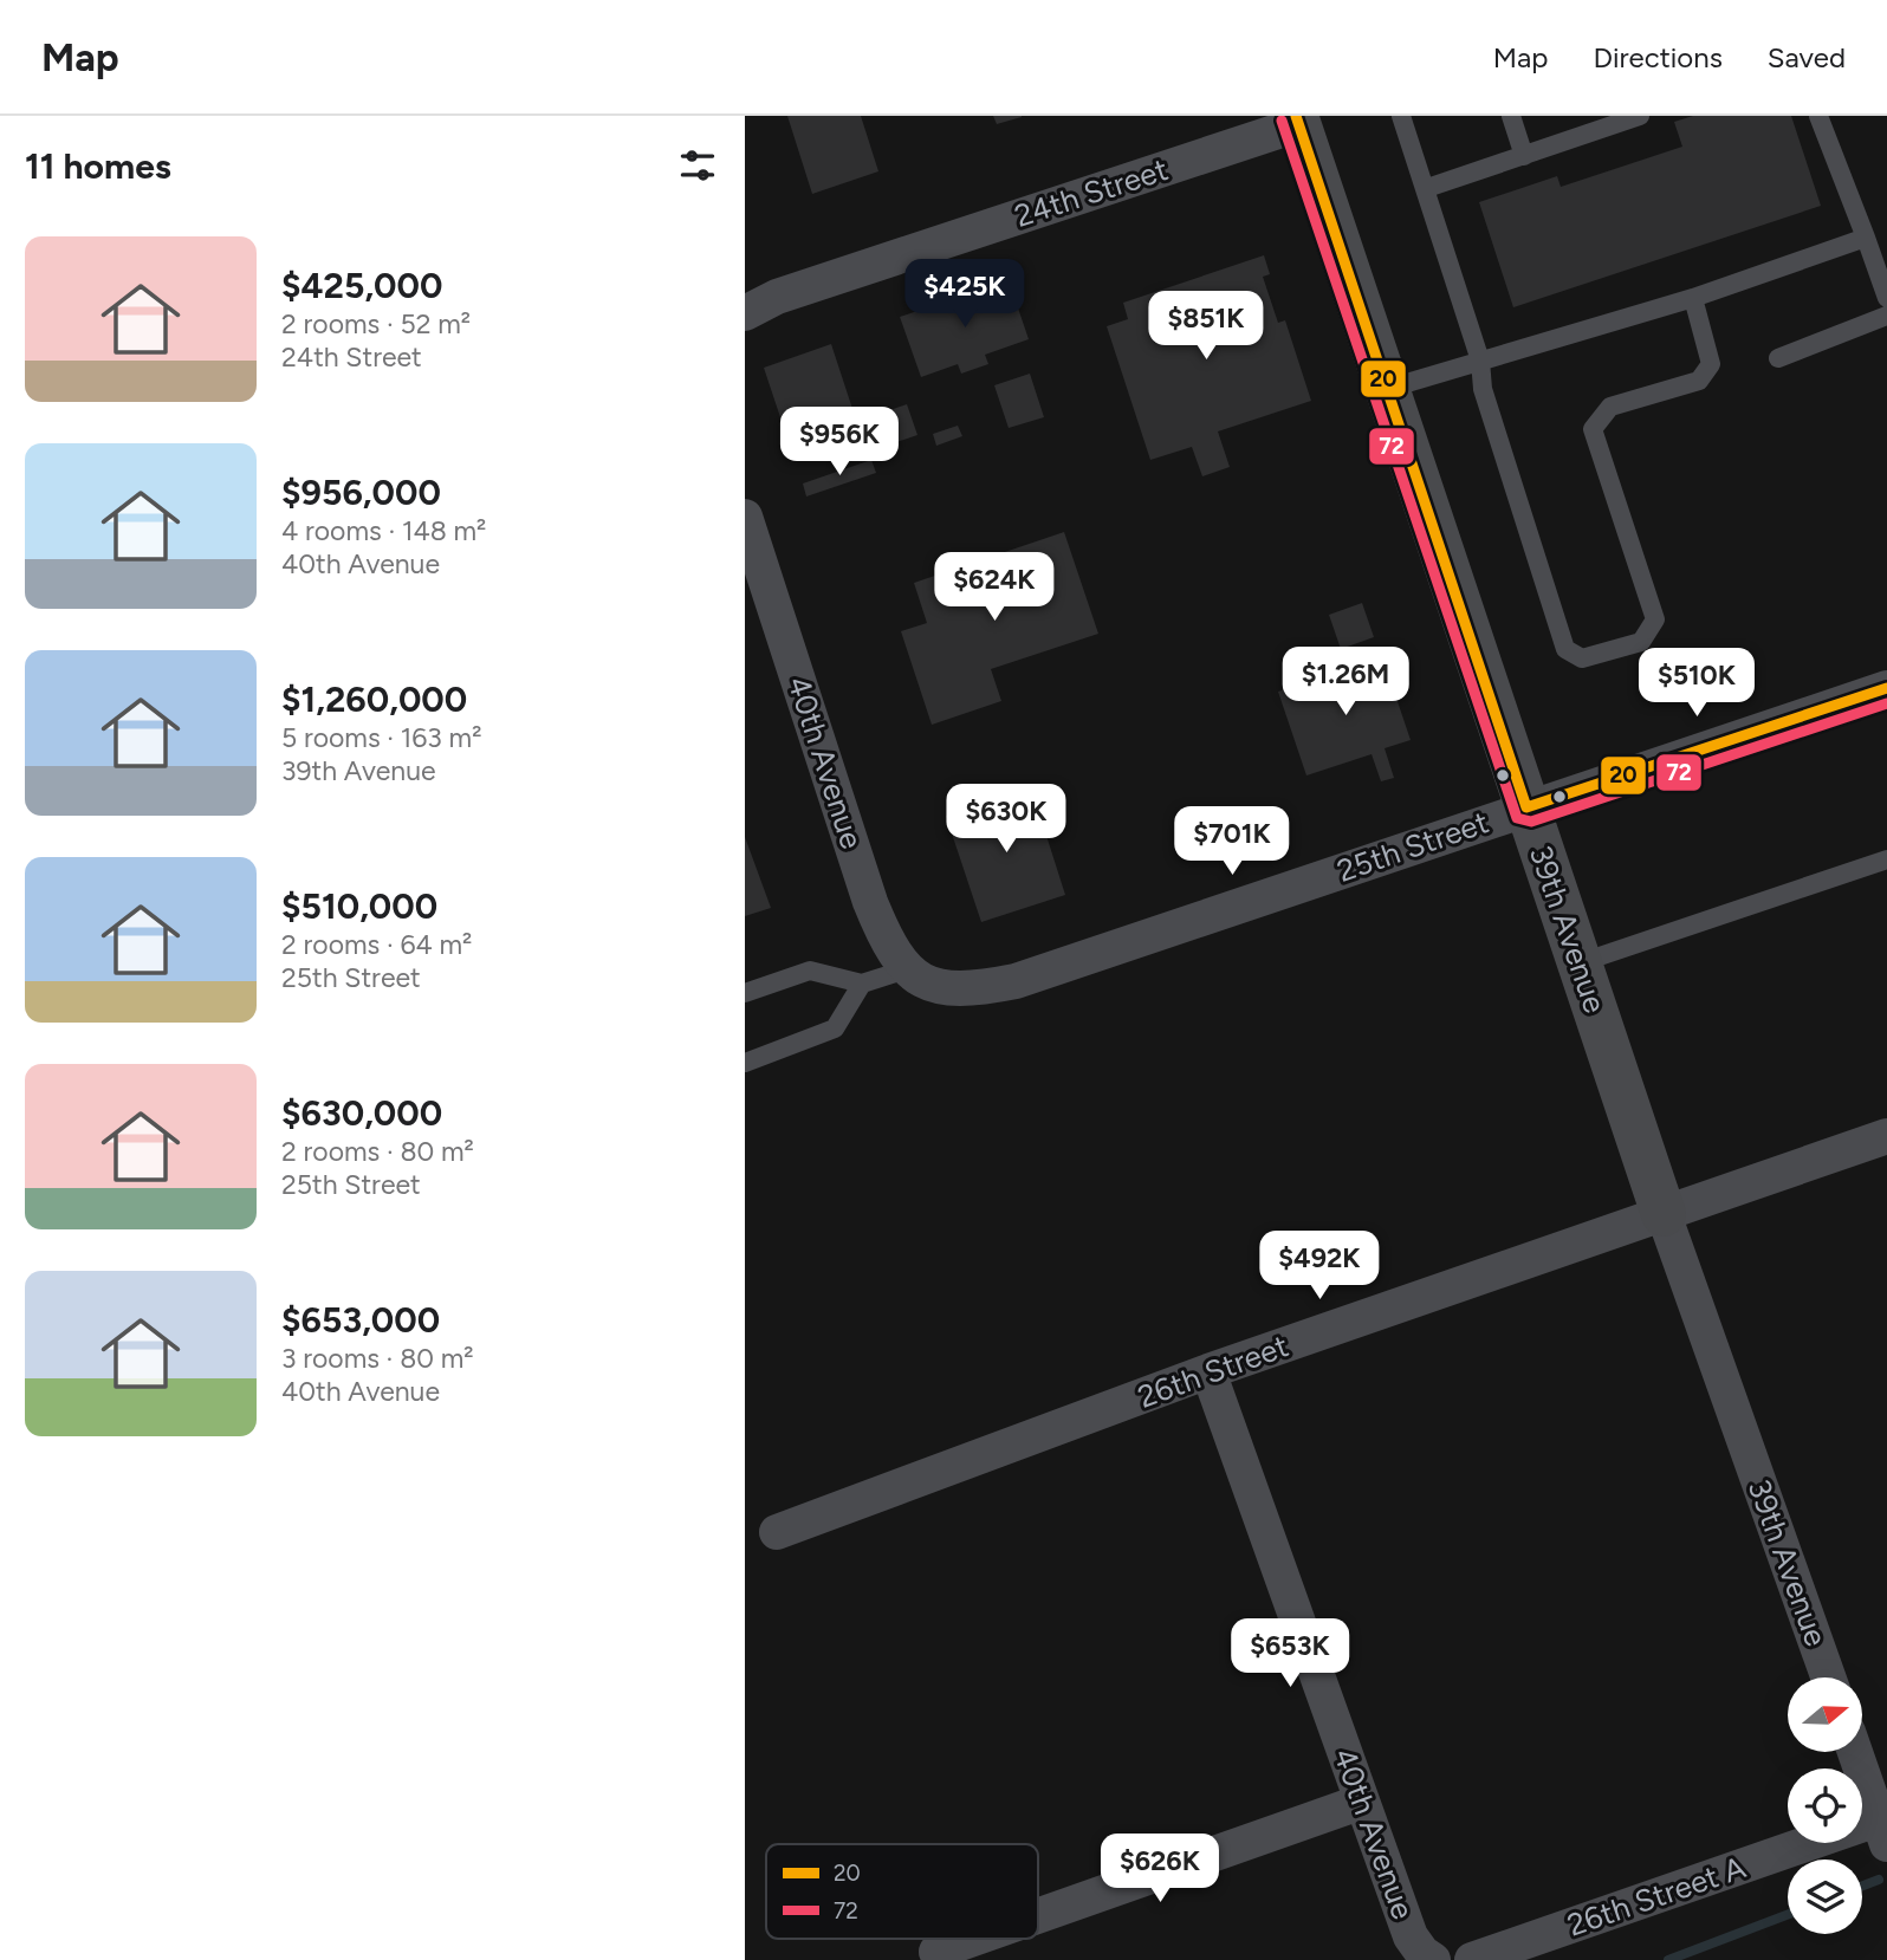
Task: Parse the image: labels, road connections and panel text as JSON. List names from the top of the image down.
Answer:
{
  "streets": {
    "street": [
      "24th Street",
      "40th Avenue",
      "25th Street",
      "39th Avenue",
      "26th Street",
      "26th Street A"
    ]
  },
  "crossings": [
    ["24th Street", "39th Avenue"],
    ["40th Avenue", "25th Street"],
    ["40th Avenue", "26th Street"],
    ["25th Street", "39th Avenue"],
    ["39th Avenue", "26th Street"]
  ],
  "lines": ["transit line 20", "transit line 72"],
  "legend": ["20", "72"],
  "north": "right",
  "page": {
    "header": "Map",
    "nav": ["Map", "Directions", "Saved"],
    "heading": "11 homes",
    "list": [
      {
        "name": "$425,000",
        "note": "2 rooms · 52 m² · 24th Street"
      },
      {
        "name": "$956,000",
        "note": "4 rooms · 148 m² · 40th Avenue"
      },
      {
        "name": "$1,260,000",
        "note": "5 rooms · 163 m² · 39th Avenue"
      },
      {
        "name": "$510,000",
        "note": "2 rooms · 64 m² · 25th Street"
      },
      {
        "name": "$630,000",
        "note": "2 rooms · 80 m² · 25th Street"
      },
      {
        "name": "$653,000",
        "note": "3 rooms · 80 m² · 40th Avenue"
      }
    ],
    "price": [
      "$425K",
      "$851K",
      "$956K",
      "$624K",
      "$1.26M",
      "$510K",
      "$630K",
      "$701K",
      "$492K",
      "$653K",
      "$626K"
    ]
  }
}
